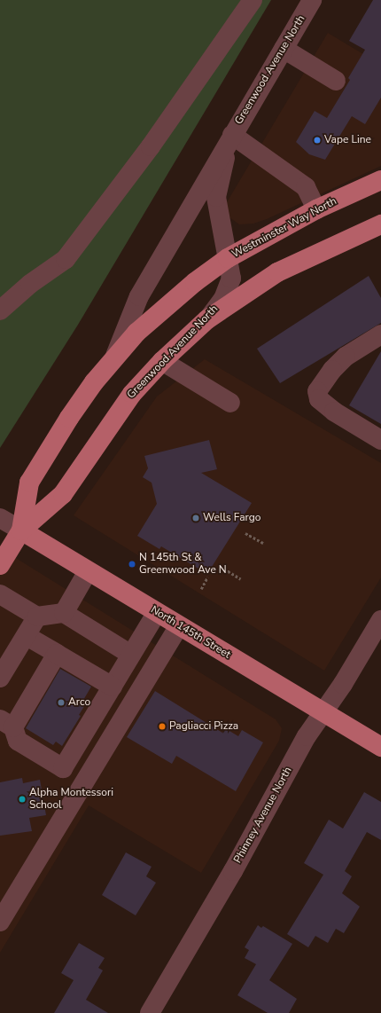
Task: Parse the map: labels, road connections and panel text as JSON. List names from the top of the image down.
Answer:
{
  "streets": {
    "main road": ["Greenwood Avenue North", "Westminster Way North", "North 145th Street"],
    "street": ["Phinney Avenue North"]
  },
  "crossings": [
    ["Greenwood Avenue North", "Westminster Way North"],
    ["Greenwood Avenue North", "North 145th Street"],
    ["North 145th Street", "Phinney Avenue North"]
  ],
  "places": [
    "Vape Line",
    "Wells Fargo",
    "N 145th St & Greenwood Ave N",
    "Arco",
    "Pagliacci Pizza",
    "Alpha Montessori School"
  ]
}
